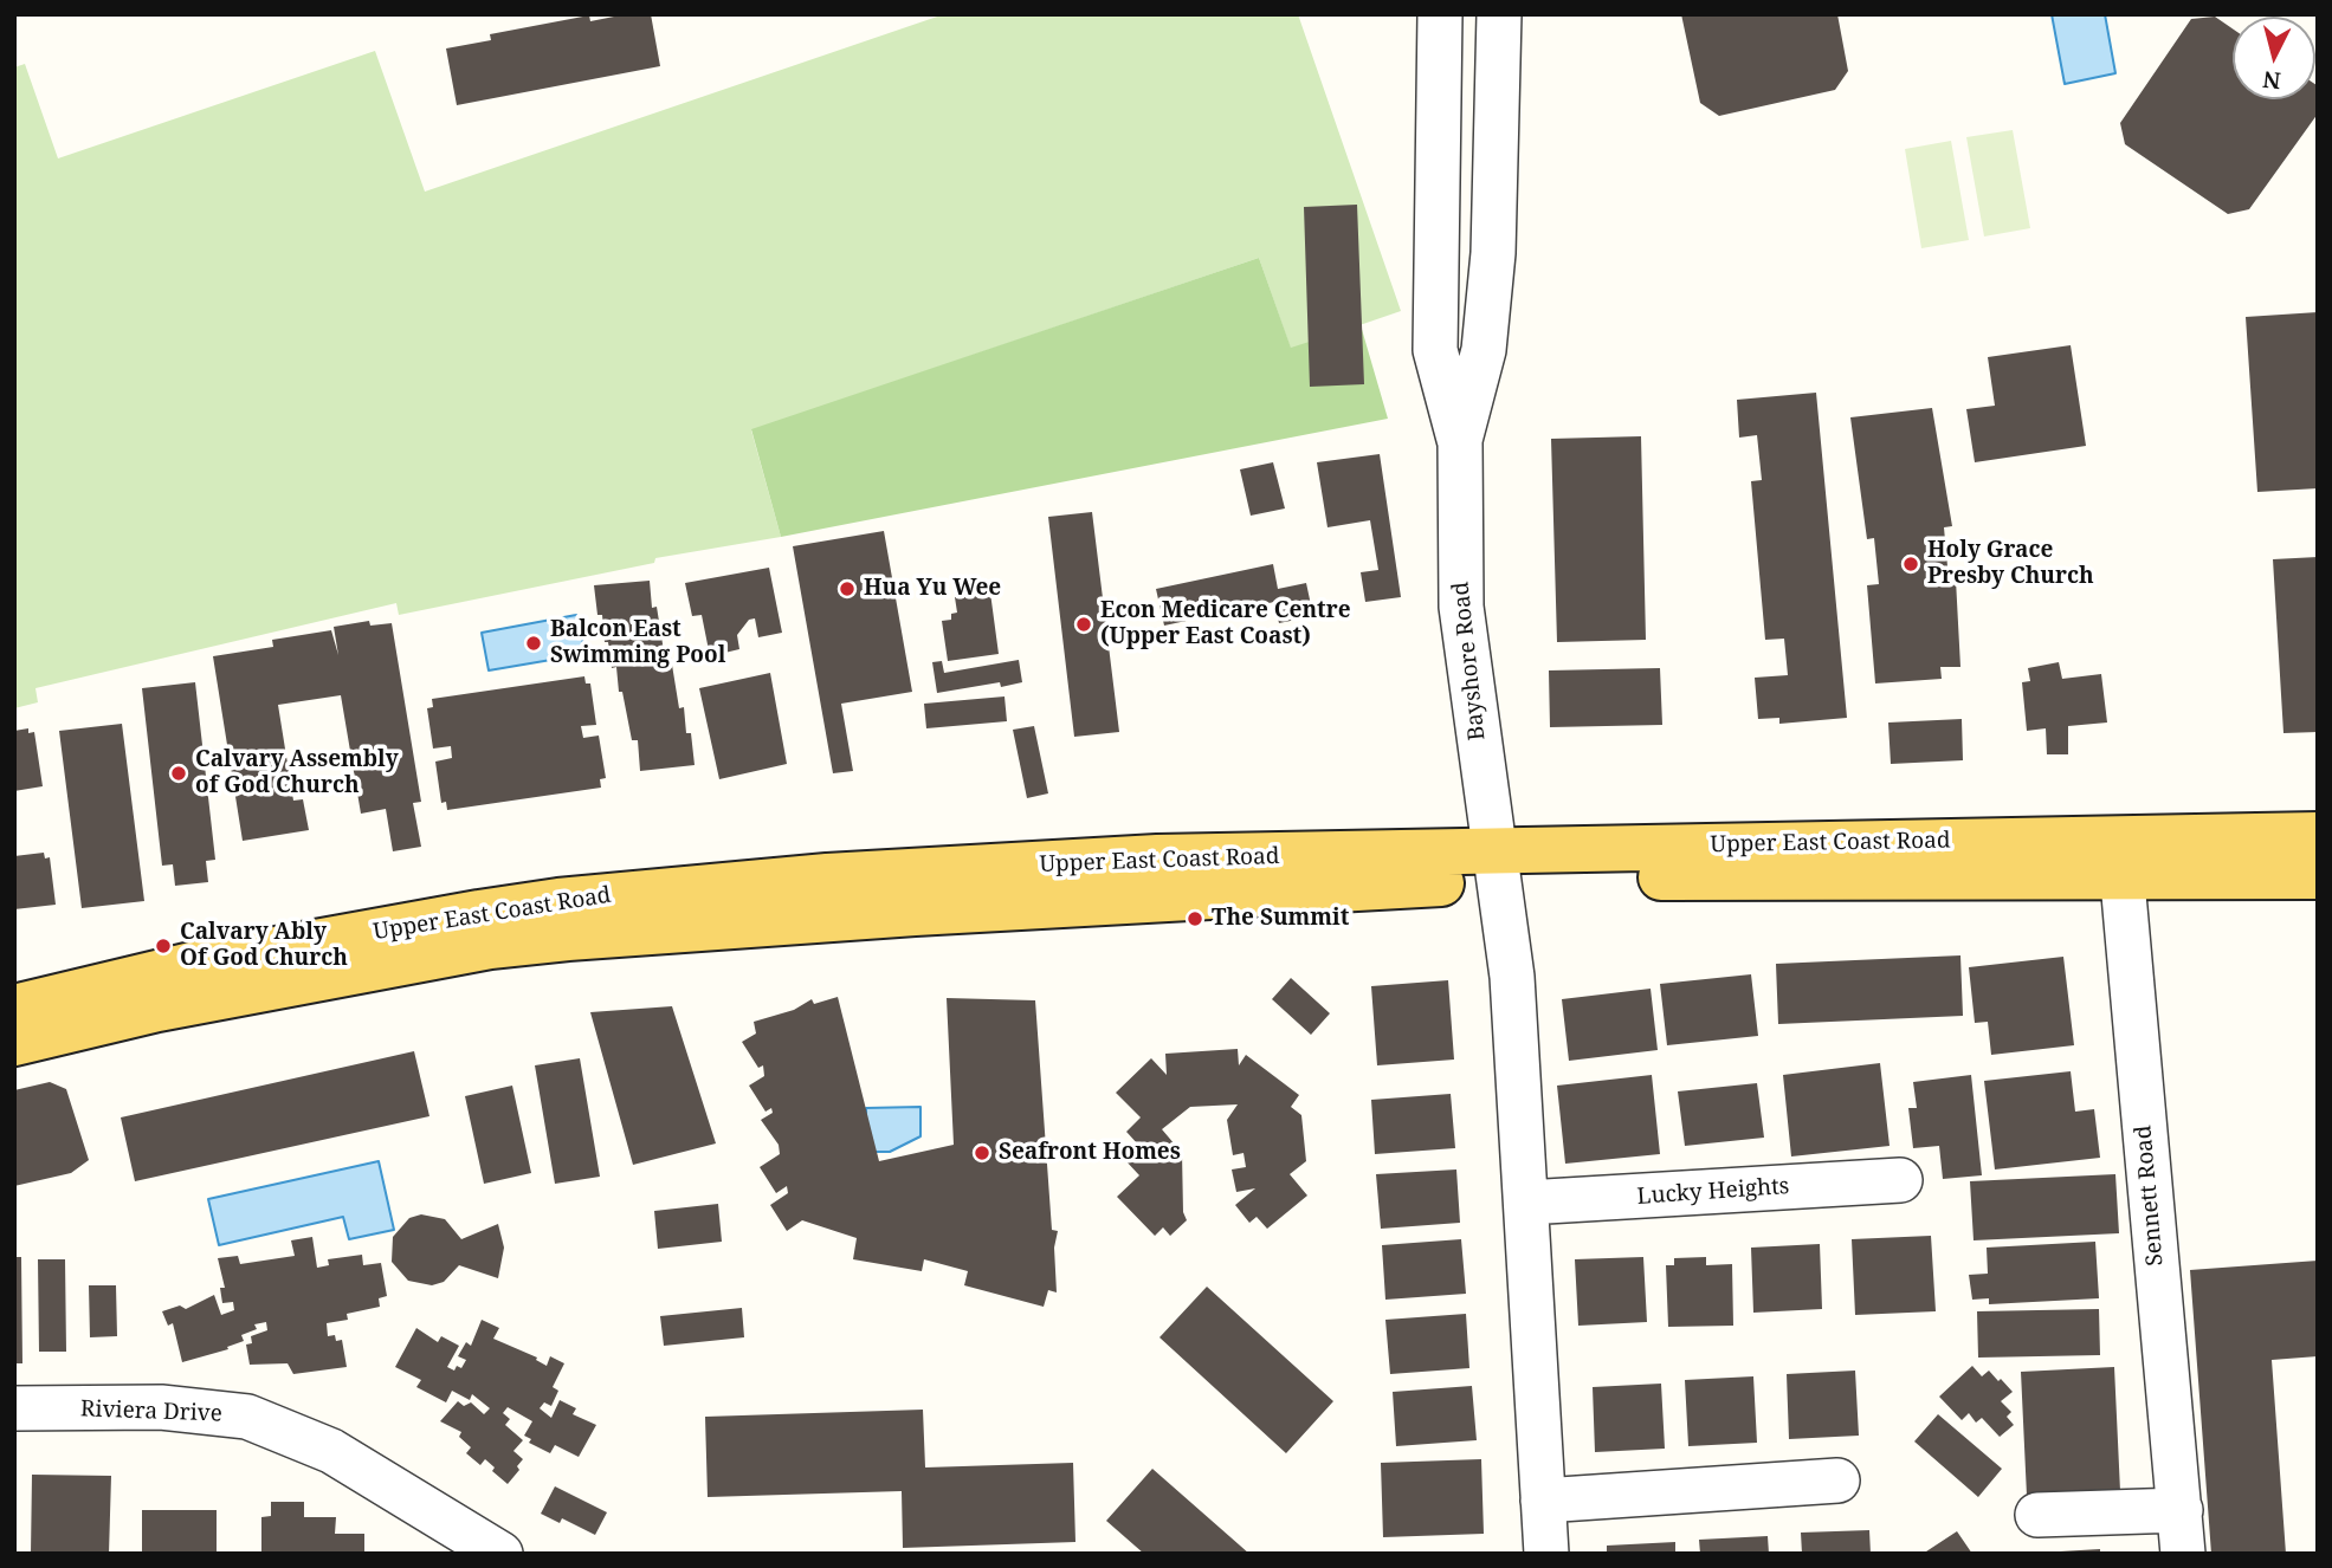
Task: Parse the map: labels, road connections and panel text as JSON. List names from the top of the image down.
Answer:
{
  "streets": {
    "main road": ["Upper East Coast Road"],
    "street": [
      "Bayshore Road",
      "Lucky Heights",
      "Sennett Road",
      "Riviera Drive"
    ]
  },
  "crossings": [
    ["Bayshore Road", "Upper East Coast Road"],
    ["Upper East Coast Road", "Sennett Road"]
  ],
  "places": [
    "Holy Grace Presby Church",
    "Hua Yu Wee",
    "Econ Medicare Centre (Upper East Coast)",
    "Balcon East Swimming Pool",
    "Calvary Assembly of God Church",
    "The Summit",
    "Calvary Ably Of God Church",
    "Seafront Homes"
  ],
  "north": "bottom"
}
